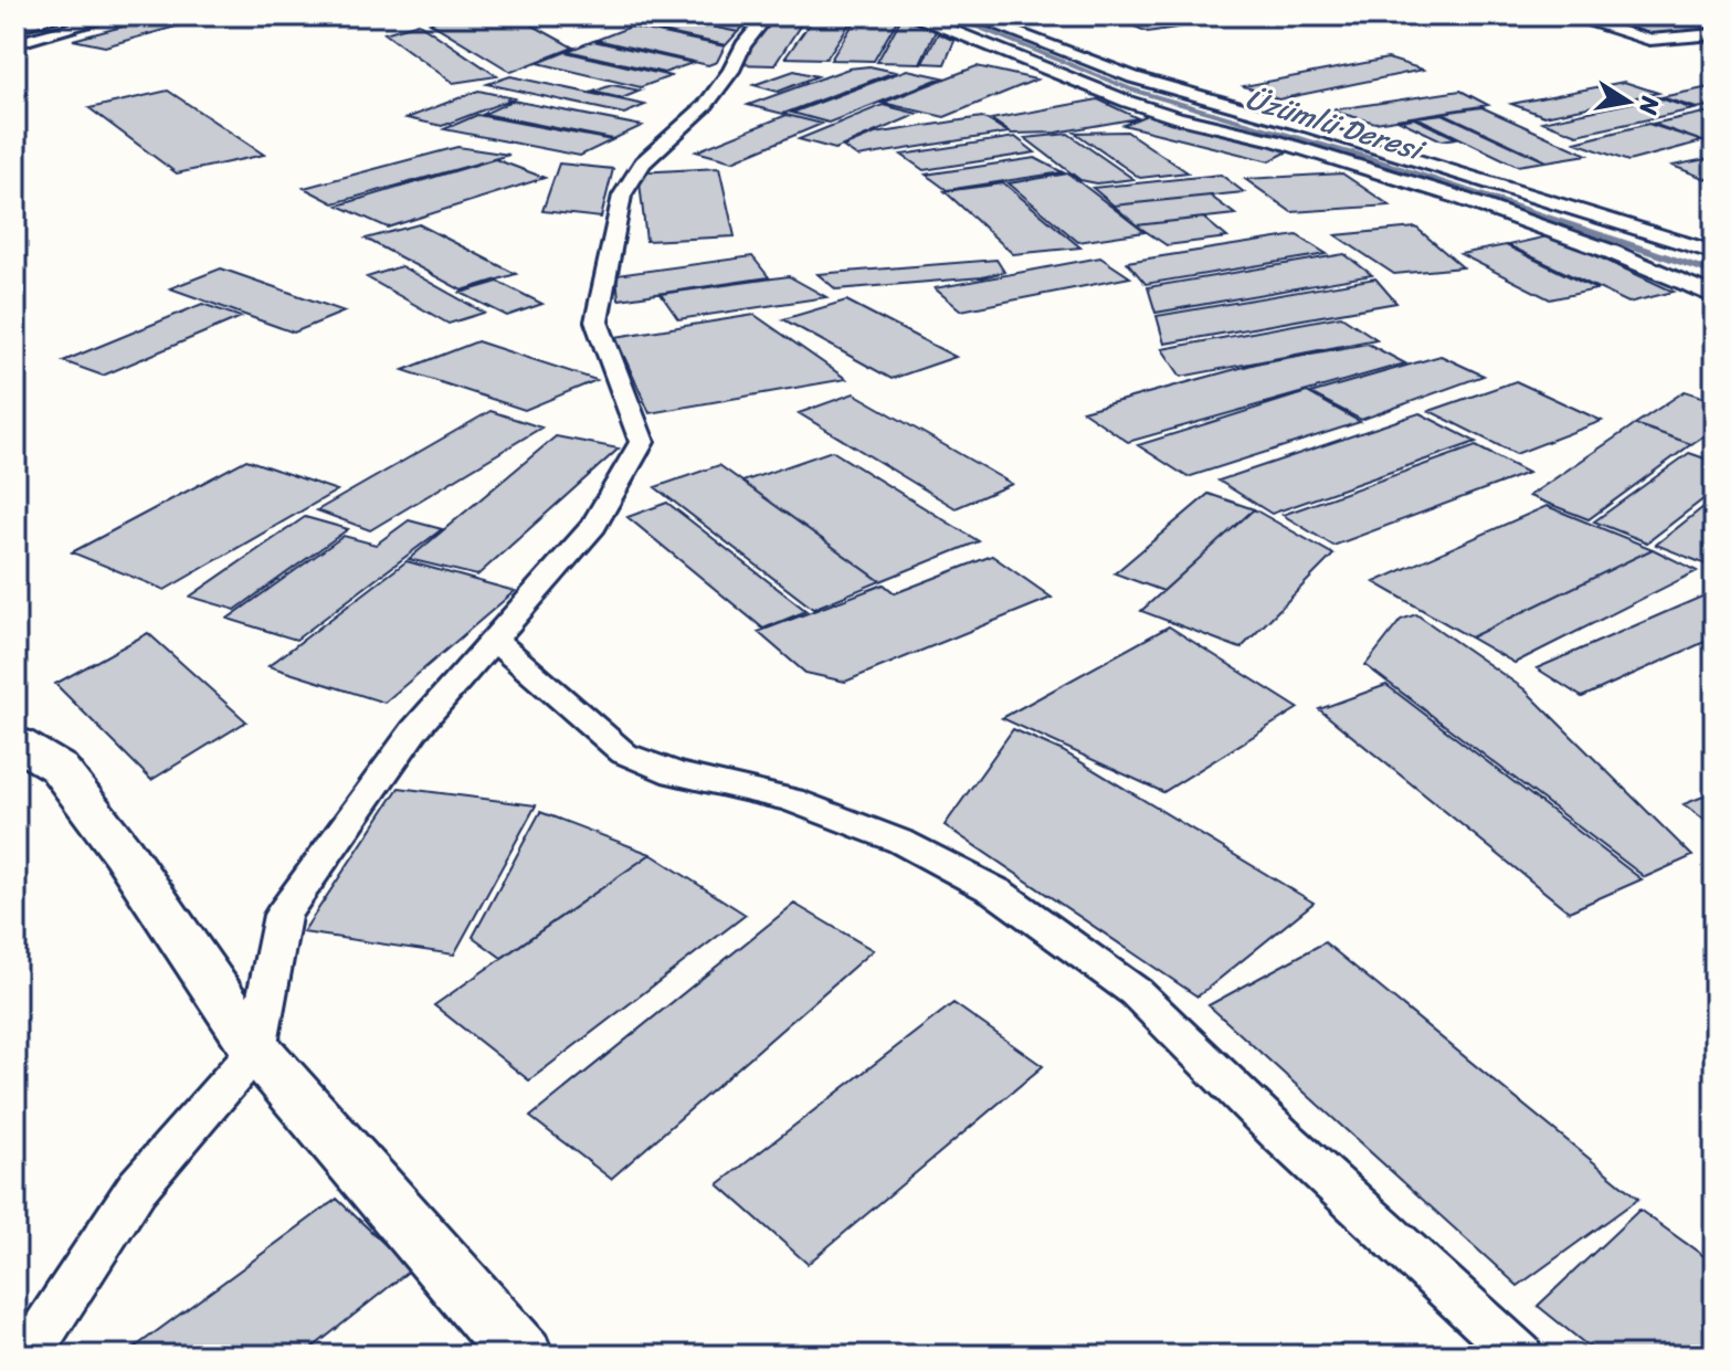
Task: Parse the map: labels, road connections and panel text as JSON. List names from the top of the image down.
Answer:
{
  "water": ["Üzümlü Deresi"],
  "north": "right"
}
